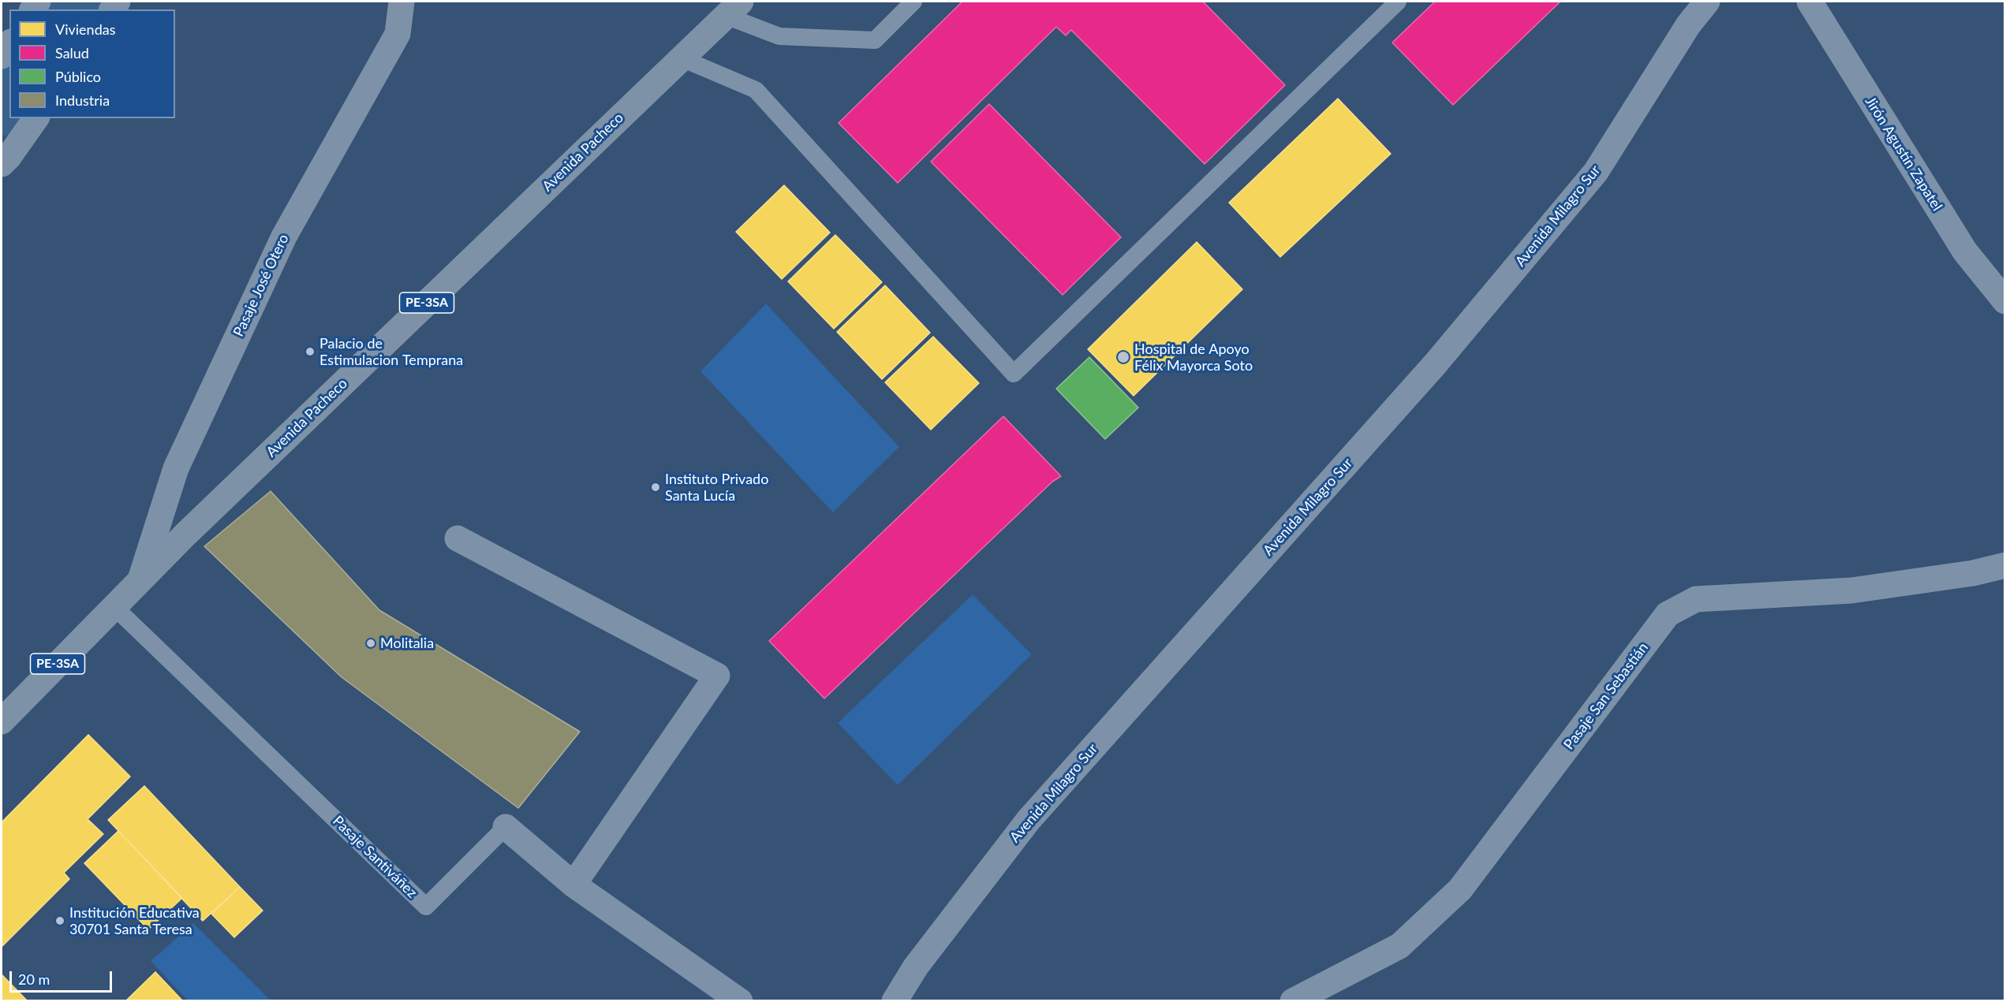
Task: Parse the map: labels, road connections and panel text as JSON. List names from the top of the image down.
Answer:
{
  "streets": {
    "highway": ["Avenida Pacheco", "PE-3SA"],
    "street": [
      "Jirón Agustín Zapatel",
      "Avenida Milagro Sur",
      "Pasaje José Otero",
      "Pasaje San Sebastián",
      "Pasaje Santiváñez"
    ]
  },
  "crossings": [
    ["Avenida Pacheco", "Pasaje José Otero"],
    ["Avenida Pacheco", "Pasaje Santiváñez"]
  ],
  "places": [
    "Palacio de Estimulacion Temprana",
    "Hospital de Apoyo Félix Mayorca Soto",
    "Instituto Privado Santa Lucía",
    "Molitalia",
    "Institución Educativa 30701 Santa Teresa"
  ],
  "legend": [
    "Viviendas",
    "Salud",
    "Público",
    "Industria"
  ],
  "scale_bar": "20 m"
}
